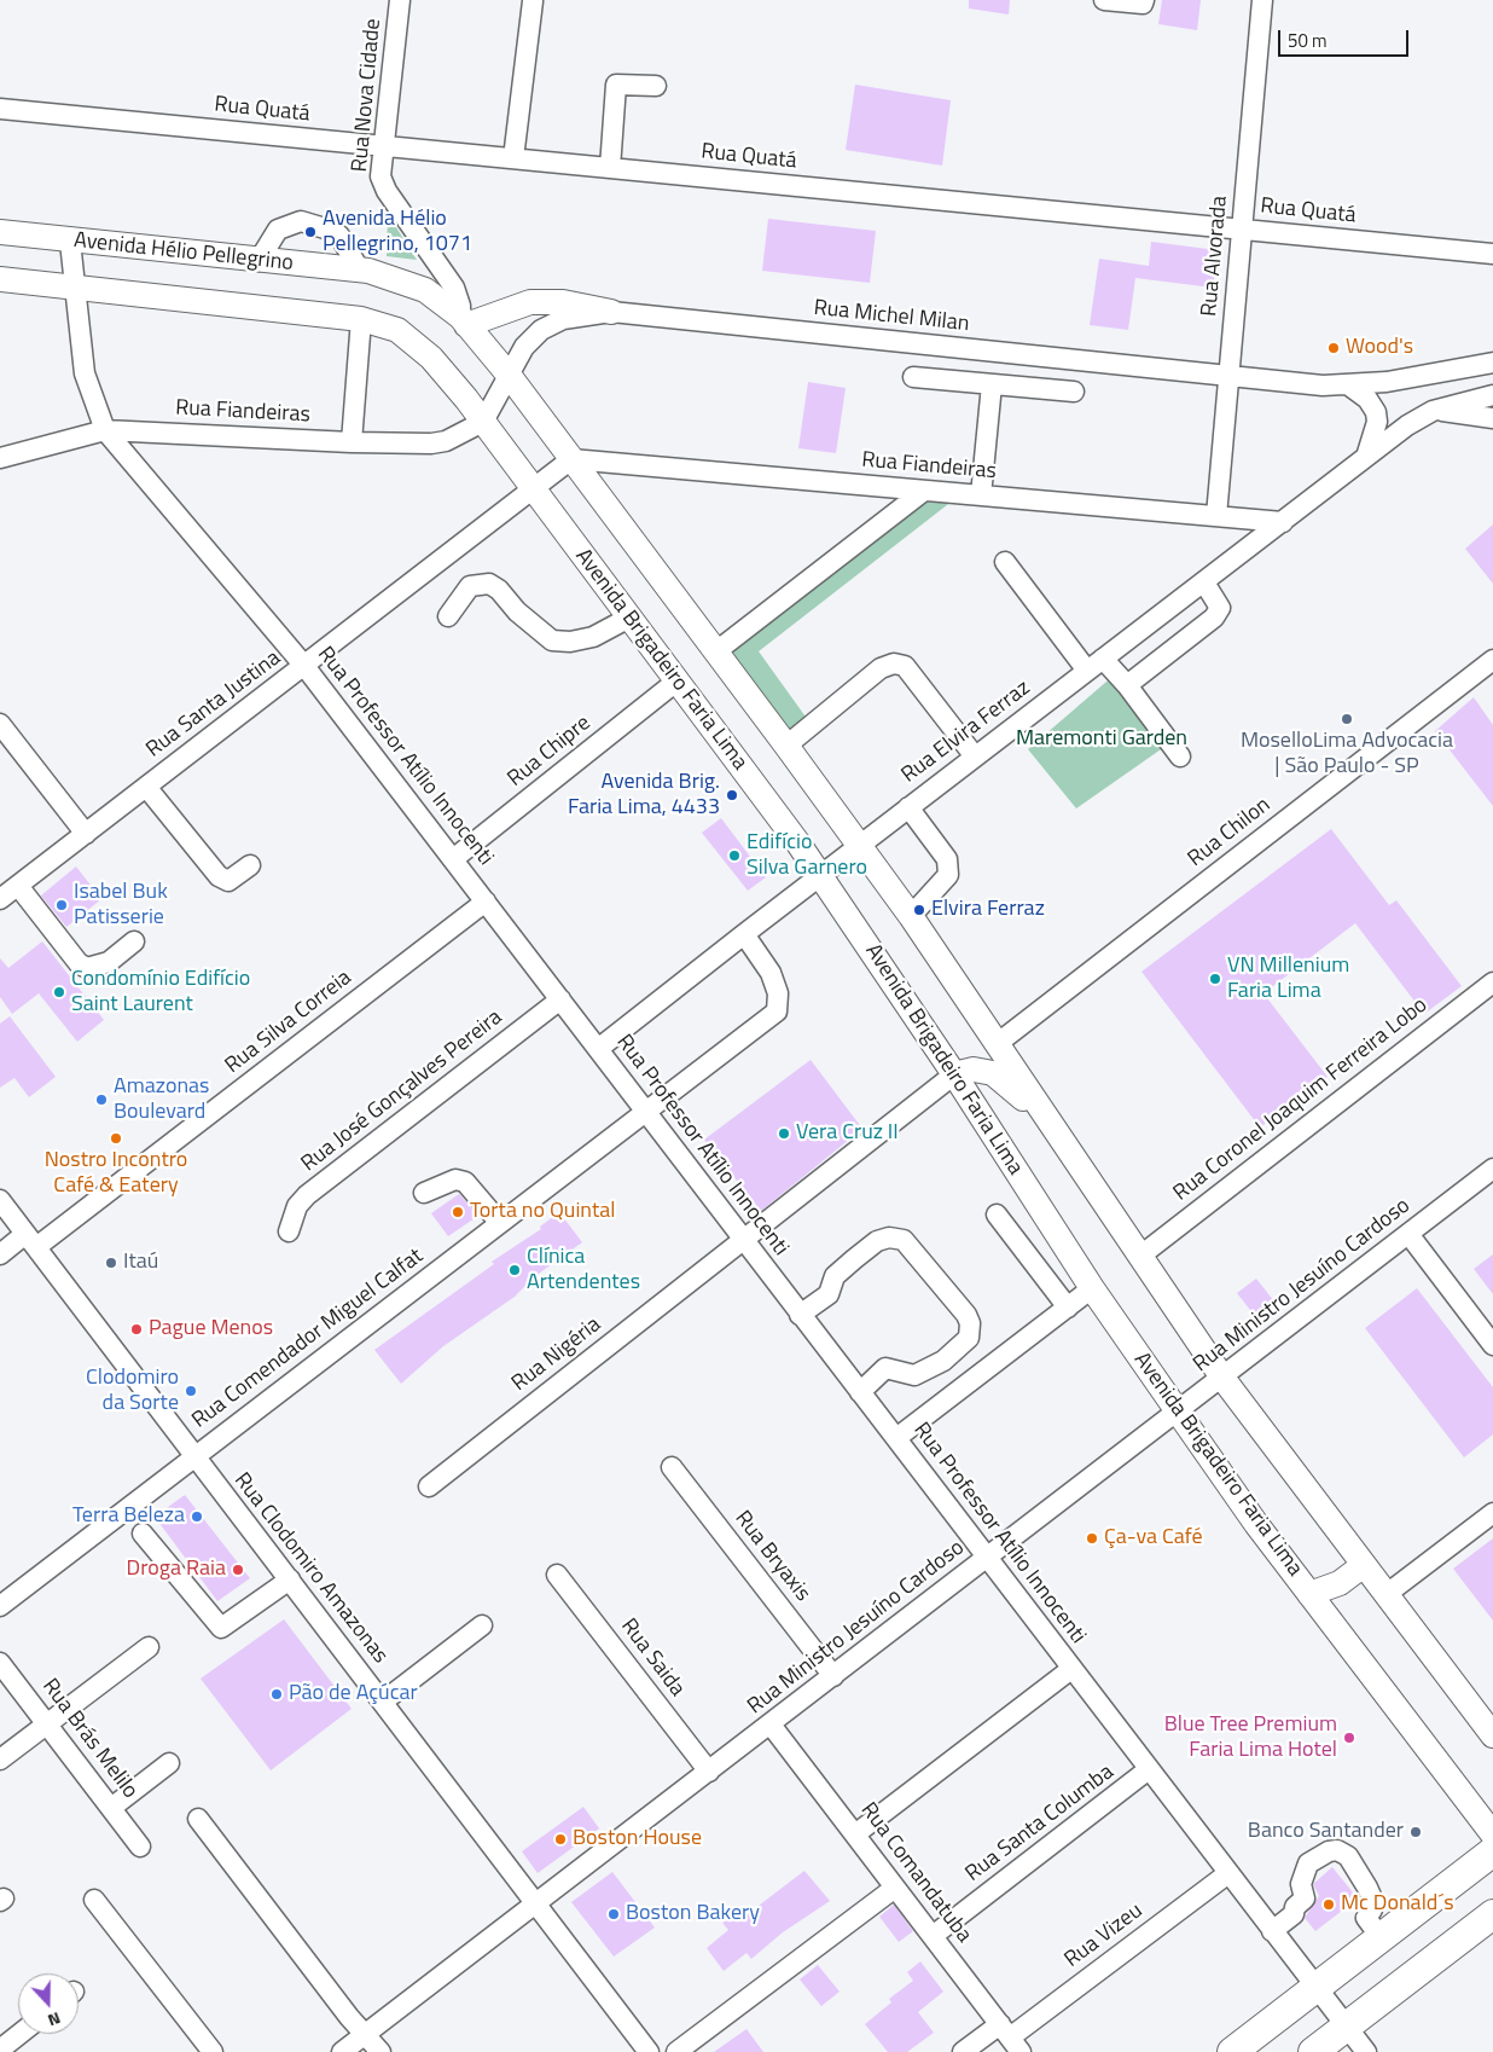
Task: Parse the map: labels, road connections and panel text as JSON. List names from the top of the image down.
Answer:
{
  "streets": {
    "main road": ["Avenida Hélio Pellegrino", "Avenida Brigadeiro Faria Lima"],
    "street": [
      "Rua Nova Cidade",
      "Rua Quatá",
      "Rua Alvorada",
      "Rua Michel Milan",
      "Rua Fiandeiras",
      "Rua Santa Justina",
      "Rua Elvira Ferraz",
      "Rua Chipre",
      "Rua Professor Atílio Innocenti",
      "Rua Chilon",
      "Rua Silva Correia",
      "Rua José Gonçalves Pereira",
      "Rua Coronel Joaquim Ferreira Lobo",
      "Rua Ministro Jesuíno Cardoso",
      "Rua Comendador Miguel Calfat",
      "Rua Nigéria",
      "Rua Bryaxis",
      "Rua Clodomiro Amazonas",
      "Rua Saida",
      "Rua Brás Melilo",
      "Rua Santa Columba",
      "Rua Comandatuba",
      "Rua Vizeu"
    ]
  },
  "crossings": [
    ["Rua Nova Cidade", "Rua Quatá"],
    ["Rua Quatá", "Rua Alvorada"],
    ["Avenida Hélio Pellegrino", "Rua Professor Atílio Innocenti"],
    ["Rua Alvorada", "Rua Michel Milan"],
    ["Rua Alvorada", "Rua Fiandeiras"],
    ["Rua Michel Milan", "Rua Fiandeiras"],
    ["Rua Michel Milan", "Avenida Brigadeiro Faria Lima"],
    ["Rua Fiandeiras", "Avenida Brigadeiro Faria Lima"],
    ["Rua Fiandeiras", "Rua Santa Justina"],
    ["Rua Fiandeiras", "Rua Elvira Ferraz"],
    ["Rua Fiandeiras", "Rua Professor Atílio Innocenti"],
    ["Avenida Brigadeiro Faria Lima", "Rua Santa Justina"],
    ["Avenida Brigadeiro Faria Lima", "Rua Elvira Ferraz"],
    ["Avenida Brigadeiro Faria Lima", "Rua Chipre"],
    ["Avenida Brigadeiro Faria Lima", "Rua Ministro Jesuíno Cardoso"],
    ["Rua Santa Justina", "Rua Professor Atílio Innocenti"],
    ["Rua Elvira Ferraz", "Rua Professor Atílio Innocenti"],
    ["Rua Elvira Ferraz", "Rua Comendador Miguel Calfat"],
    ["Rua Chipre", "Rua Professor Atílio Innocenti"],
    ["Rua Professor Atílio Innocenti", "Rua Silva Correia"],
    ["Rua Professor Atílio Innocenti", "Rua José Gonçalves Pereira"],
    ["Rua Professor Atílio Innocenti", "Rua Ministro Jesuíno Cardoso"],
    ["Rua Professor Atílio Innocenti", "Rua Comendador Miguel Calfat"],
    ["Rua Professor Atílio Innocenti", "Rua Nigéria"],
    ["Rua Professor Atílio Innocenti", "Rua Santa Columba"],
    ["Rua Professor Atílio Innocenti", "Rua Vizeu"],
    ["Rua Silva Correia", "Rua Clodomiro Amazonas"],
    ["Rua Ministro Jesuíno Cardoso", "Rua Bryaxis"],
    ["Rua Ministro Jesuíno Cardoso", "Rua Clodomiro Amazonas"],
    ["Rua Ministro Jesuíno Cardoso", "Rua Saida"],
    ["Rua Ministro Jesuíno Cardoso", "Rua Comandatuba"],
    ["Rua Comendador Miguel Calfat", "Rua Clodomiro Amazonas"],
    ["Rua Santa Columba", "Rua Comandatuba"],
    ["Rua Comandatuba", "Rua Vizeu"]
  ],
  "parks": ["Maremonti Garden"],
  "places": [
    "Avenida Hélio Pellegrino, 1071",
    "Wood's",
    "MoselloLima Advocacia | São Paulo - SP",
    "Avenida Brig. Faria Lima, 4433",
    "Edifício Silva Garnero",
    "Isabel Buk Patisserie",
    "Elvira Ferraz",
    "VN Millenium Faria Lima",
    "Condomínio Edifício Saint Laurent",
    "Amazonas Boulevard",
    "Vera Cruz II",
    "Nostro Incontro Café & Eatery",
    "Torta no Quintal",
    "Itaú",
    "Clínica Artendentes",
    "Pague Menos",
    "Clodomiro da Sorte",
    "Terra Beleza",
    "Ça-va Café",
    "Droga Raia",
    "Pão de Açúcar",
    "Blue Tree Premium Faria Lima Hotel",
    "Banco Santander",
    "Boston House",
    "Mc Donald´s",
    "Boston Bakery"
  ],
  "scale_bar": "50 m",
  "north": "bottom"
}
